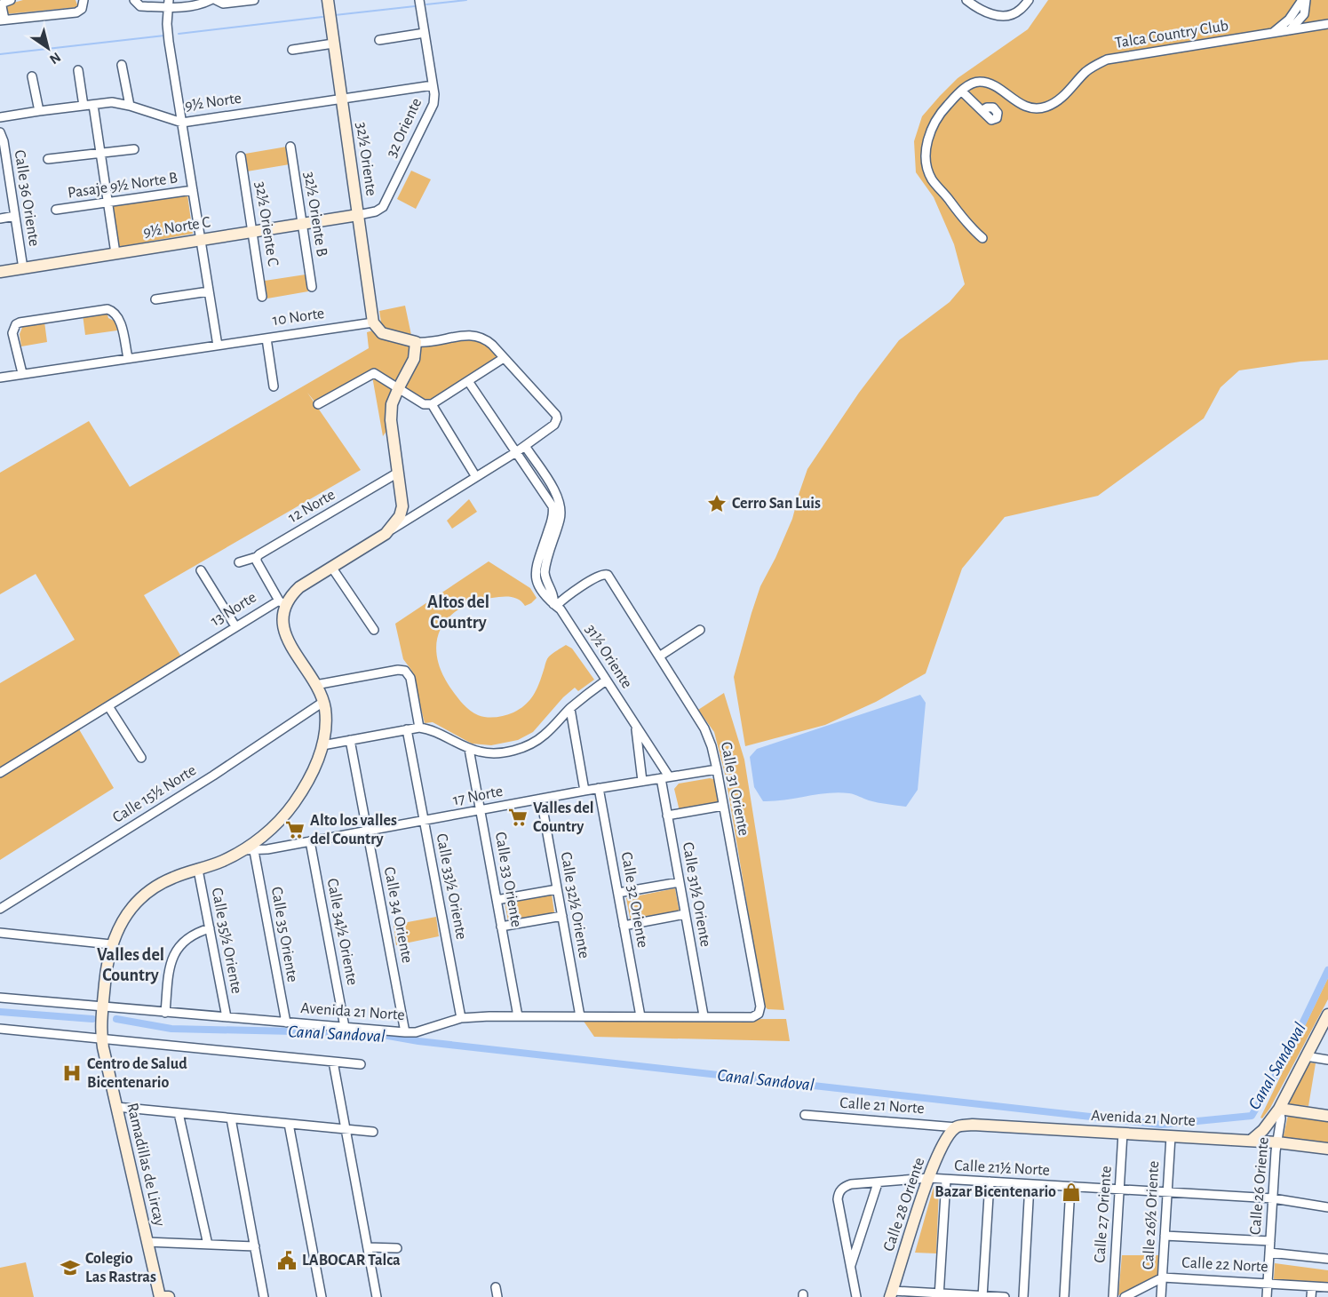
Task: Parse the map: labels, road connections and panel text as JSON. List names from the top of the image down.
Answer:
{
  "streets": {
    "street": [
      "Talca Country Club",
      "9½ Norte",
      "32 Oriente",
      "32½ Oriente",
      "Pasaje 9½ Norte B",
      "Calle 36 Oriente",
      "32½ Oriente B",
      "32½ Oriente C",
      "9½ Norte C",
      "10 Norte",
      "12 Norte",
      "13 Norte",
      "31½ Oriente",
      "Calle 31 Oriente",
      "Calle 15½ Norte",
      "17 Norte",
      "Calle 33 Oriente",
      "Calle 33½ Oriente",
      "Calle 31½ Oriente",
      "Calle 32 Oriente",
      "Calle 32½ Oriente",
      "Calle 34 Oriente",
      "Calle 34½ Oriente",
      "Calle 35 Oriente",
      "Calle 35½ Oriente",
      "Avenida 21 Norte",
      "Calle 21 Norte",
      "Ramadillas de Lircay",
      "Calle 21½ Norte",
      "Calle 26 Oriente",
      "Calle 28 Oriente",
      "Calle 27 Oriente",
      "Calle 26½ Oriente",
      "Calle 22 Norte"
    ]
  },
  "crossings": [
    ["9½ Norte", "32 Oriente"],
    ["9½ Norte", "32½ Oriente"],
    ["32 Oriente", "32½ Oriente"],
    ["32 Oriente", "9½ Norte C"],
    ["32½ Oriente", "9½ Norte C"],
    ["32½ Oriente", "10 Norte"],
    ["Calle 36 Oriente", "9½ Norte C"],
    ["32½ Oriente B", "9½ Norte C"],
    ["32½ Oriente C", "9½ Norte C"],
    ["31½ Oriente", "Calle 31 Oriente"],
    ["31½ Oriente", "17 Norte"],
    ["31½ Oriente", "Calle 31½ Oriente"],
    ["Calle 31 Oriente", "17 Norte"],
    ["Calle 31 Oriente", "Avenida 21 Norte"],
    ["Calle 15½ Norte", "Ramadillas de Lircay"],
    ["17 Norte", "Calle 33 Oriente"],
    ["17 Norte", "Calle 33½ Oriente"],
    ["17 Norte", "Calle 31½ Oriente"],
    ["17 Norte", "Calle 32 Oriente"],
    ["17 Norte", "Calle 32½ Oriente"],
    ["17 Norte", "Calle 34 Oriente"],
    ["17 Norte", "Calle 34½ Oriente"],
    ["17 Norte", "Calle 35 Oriente"],
    ["17 Norte", "Ramadillas de Lircay"],
    ["Calle 33 Oriente", "Avenida 21 Norte"],
    ["Calle 33½ Oriente", "Avenida 21 Norte"],
    ["Calle 31½ Oriente", "Avenida 21 Norte"],
    ["Calle 32 Oriente", "Avenida 21 Norte"],
    ["Calle 32½ Oriente", "Avenida 21 Norte"],
    ["Calle 34 Oriente", "Avenida 21 Norte"],
    ["Calle 34½ Oriente", "Avenida 21 Norte"],
    ["Calle 35 Oriente", "Avenida 21 Norte"],
    ["Calle 35 Oriente", "Ramadillas de Lircay"],
    ["Calle 35½ Oriente", "Avenida 21 Norte"],
    ["Calle 35½ Oriente", "Ramadillas de Lircay"],
    ["Avenida 21 Norte", "Calle 21 Norte"],
    ["Avenida 21 Norte", "Ramadillas de Lircay"],
    ["Avenida 21 Norte", "Calle 26 Oriente"],
    ["Avenida 21 Norte", "Calle 28 Oriente"],
    ["Avenida 21 Norte", "Calle 27 Oriente"],
    ["Avenida 21 Norte", "Calle 26½ Oriente"],
    ["Calle 21 Norte", "Calle 28 Oriente"],
    ["Calle 21½ Norte", "Calle 26 Oriente"],
    ["Calle 21½ Norte", "Calle 28 Oriente"],
    ["Calle 21½ Norte", "Calle 27 Oriente"],
    ["Calle 21½ Norte", "Calle 26½ Oriente"],
    ["Calle 26 Oriente", "Calle 22 Norte"],
    ["Calle 26½ Oriente", "Calle 22 Norte"]
  ],
  "districts": ["Altos del Country", "Valles del Country"],
  "water": ["Canal Sandoval"],
  "places": {
    "place": ["Cerro San Luis"],
    "supermarket": ["Valles del Country", "Alto los valles del Country"],
    "hospital": ["Centro de Salud Bicentenario"],
    "shop": ["Bazar Bicentenario"],
    "public building": ["LABOCAR Talca"],
    "school or university": ["Colegio Las Rastras"]
  },
  "north": "bottom right"
}
